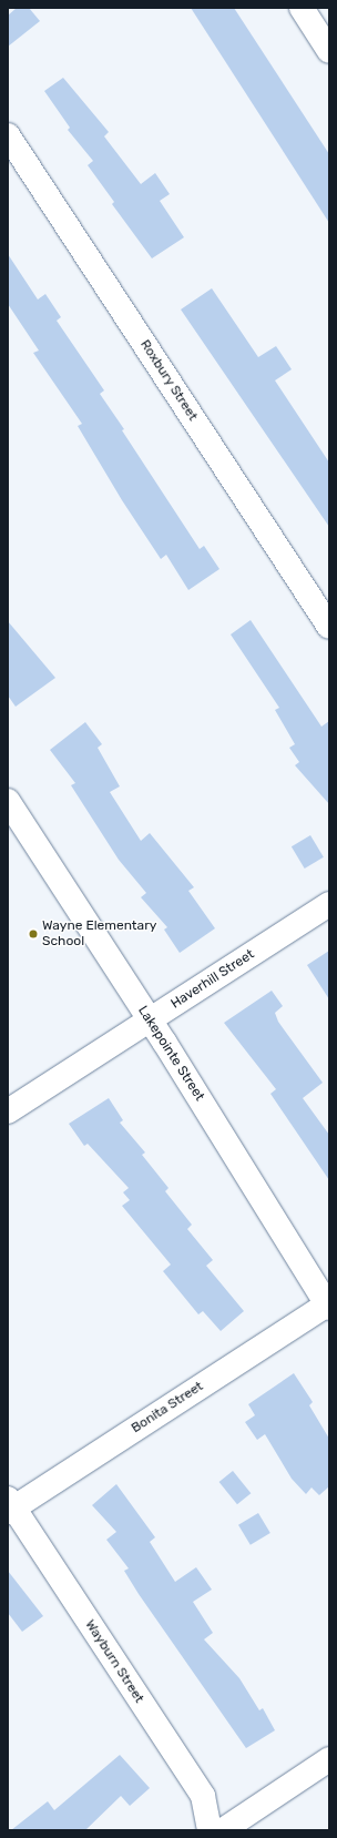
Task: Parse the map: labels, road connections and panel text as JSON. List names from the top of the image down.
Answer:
{
  "streets": {
    "street": [
      "Roxbury Street",
      "Haverhill Street",
      "Lakepointe Street",
      "Bonita Street",
      "Wayburn Street"
    ]
  },
  "crossings": [
    ["Haverhill Street", "Lakepointe Street"],
    ["Lakepointe Street", "Bonita Street"],
    ["Bonita Street", "Wayburn Street"]
  ],
  "places": ["Wayne Elementary School"]
}
